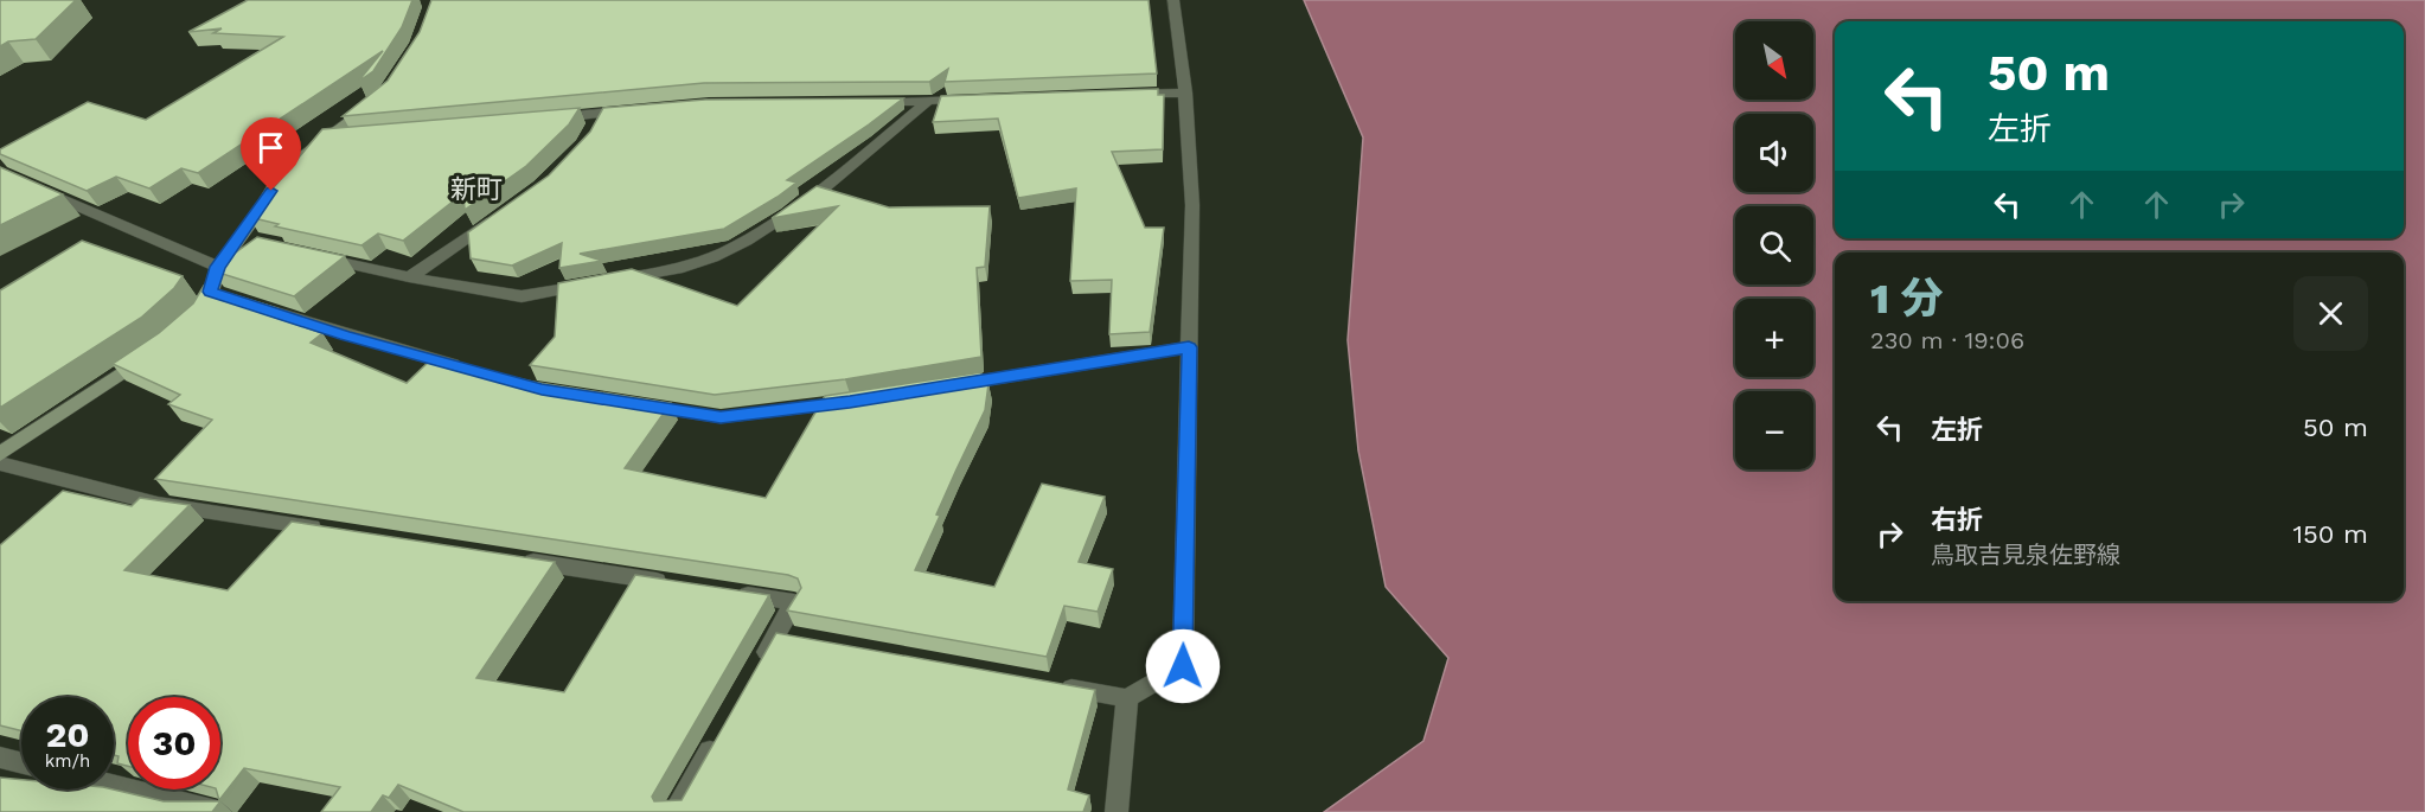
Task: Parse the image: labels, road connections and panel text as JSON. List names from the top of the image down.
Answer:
{
  "districts": ["新町"],
  "north": "bottom right",
  "page": {
    "map_buttons": ["+", "−"],
    "turn": ["50 m", "左折"],
    "heading": ["1 分", "230 m · 19:06"],
    "list": [
      {
        "name": "左折",
        "value": "50 m"
      },
      {
        "name": "右折",
        "note": "鳥取吉見泉佐野線",
        "value": "150 m"
      }
    ],
    "speed": "20 km/h",
    "limit": "30"
  }
}
